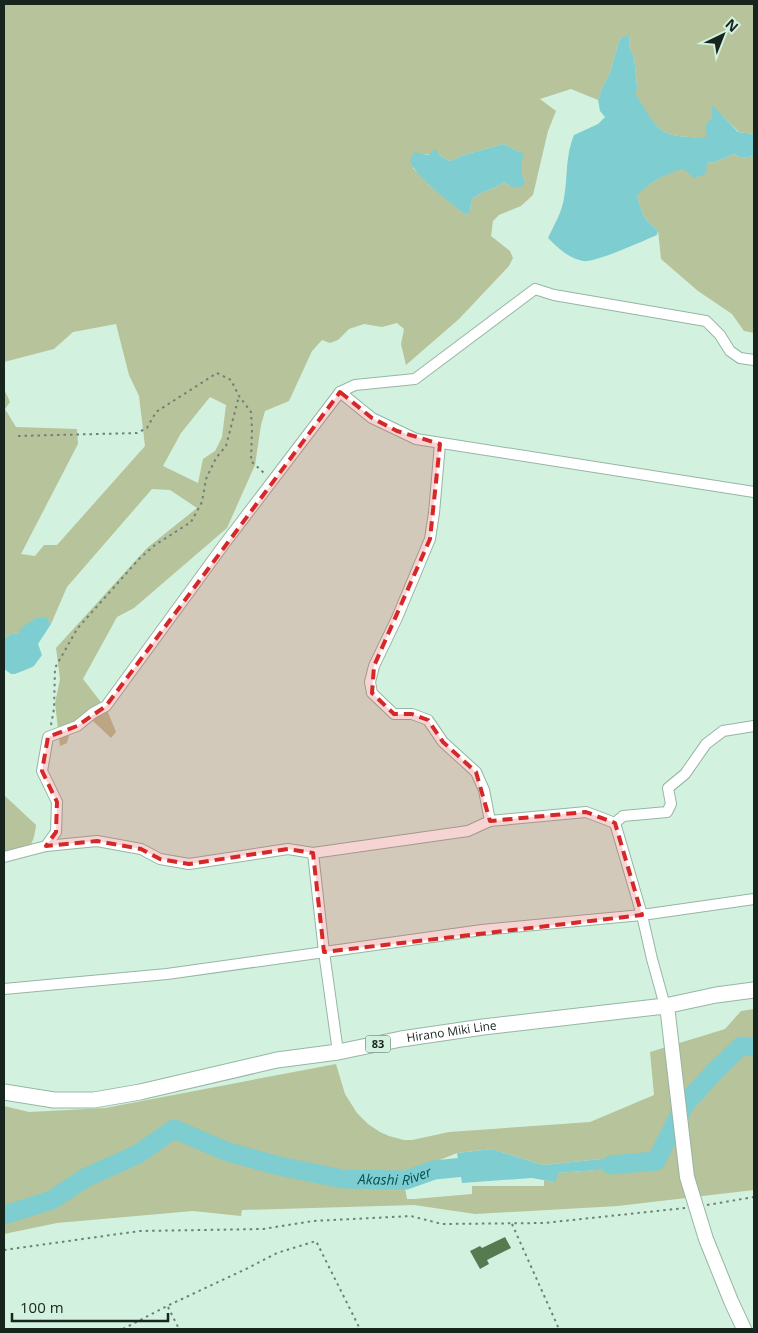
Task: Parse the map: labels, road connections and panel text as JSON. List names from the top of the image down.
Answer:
{
  "streets": {
    "main road": ["Hirano Miki Line", "83"]
  },
  "water": ["Akashi River"],
  "scale_bar": "100 m",
  "north": "top right"
}
